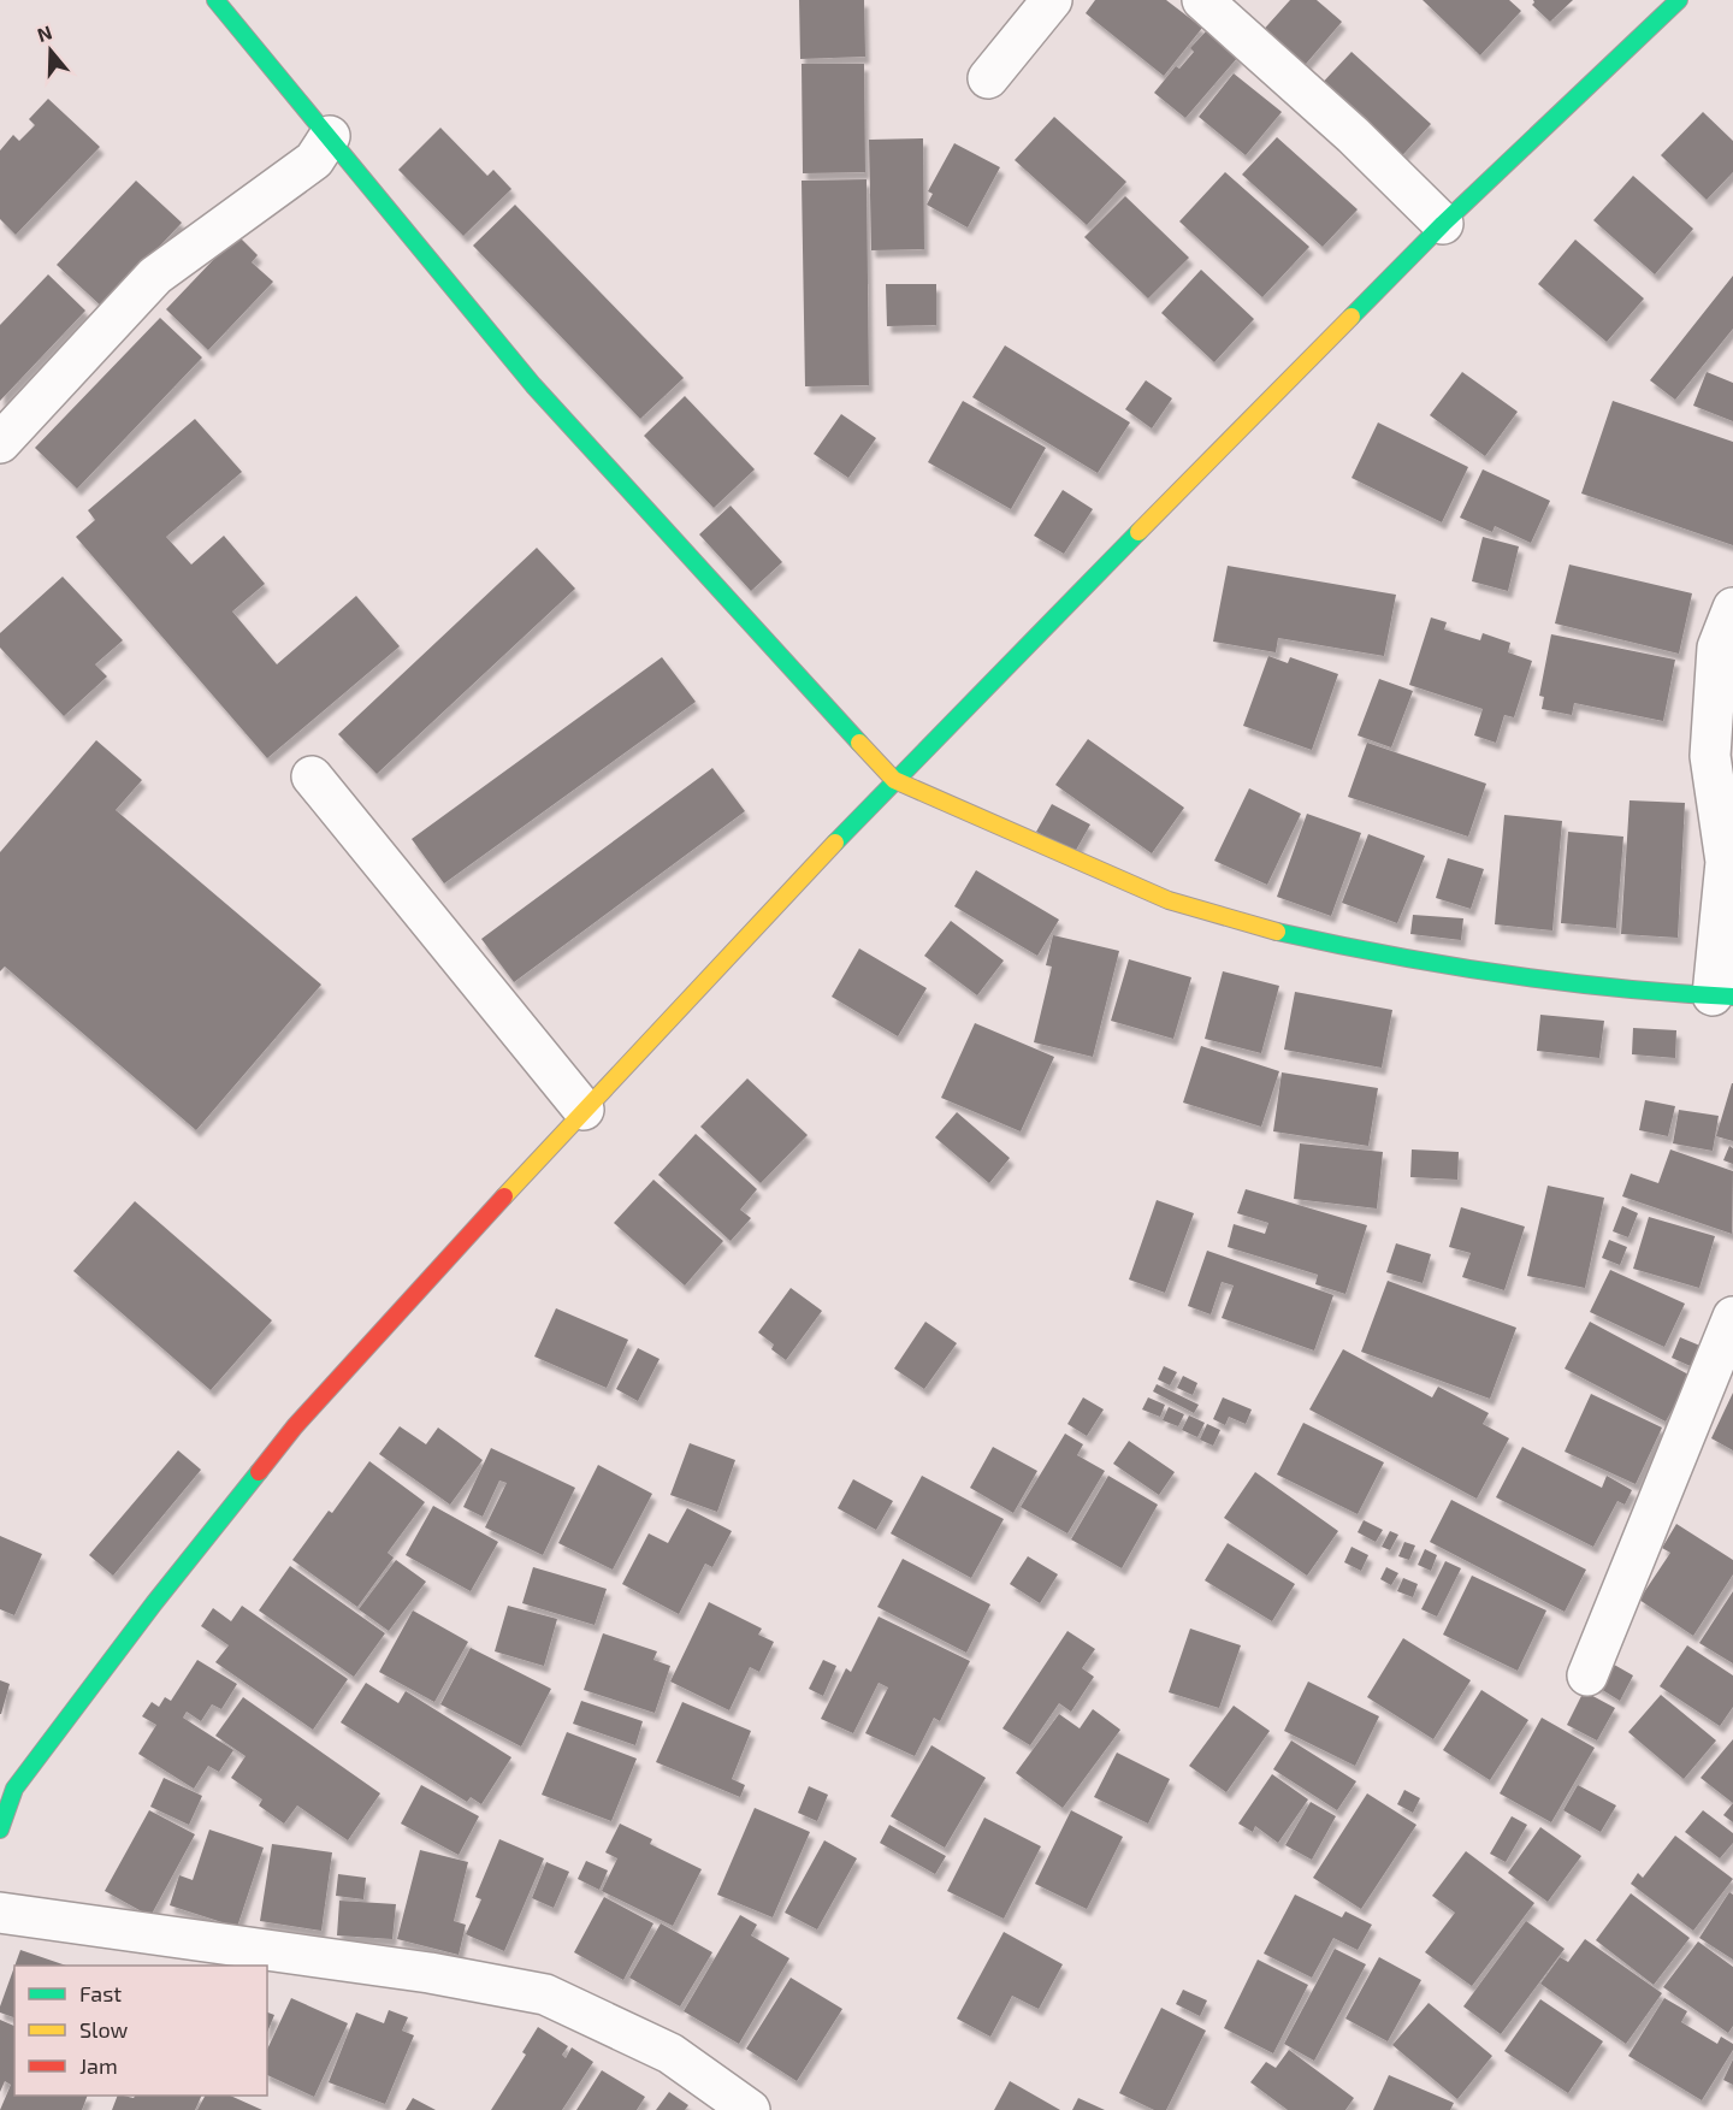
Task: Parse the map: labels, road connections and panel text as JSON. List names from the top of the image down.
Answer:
{
  "legend": ["Fast", "Slow", "Jam"],
  "north": "top"
}
